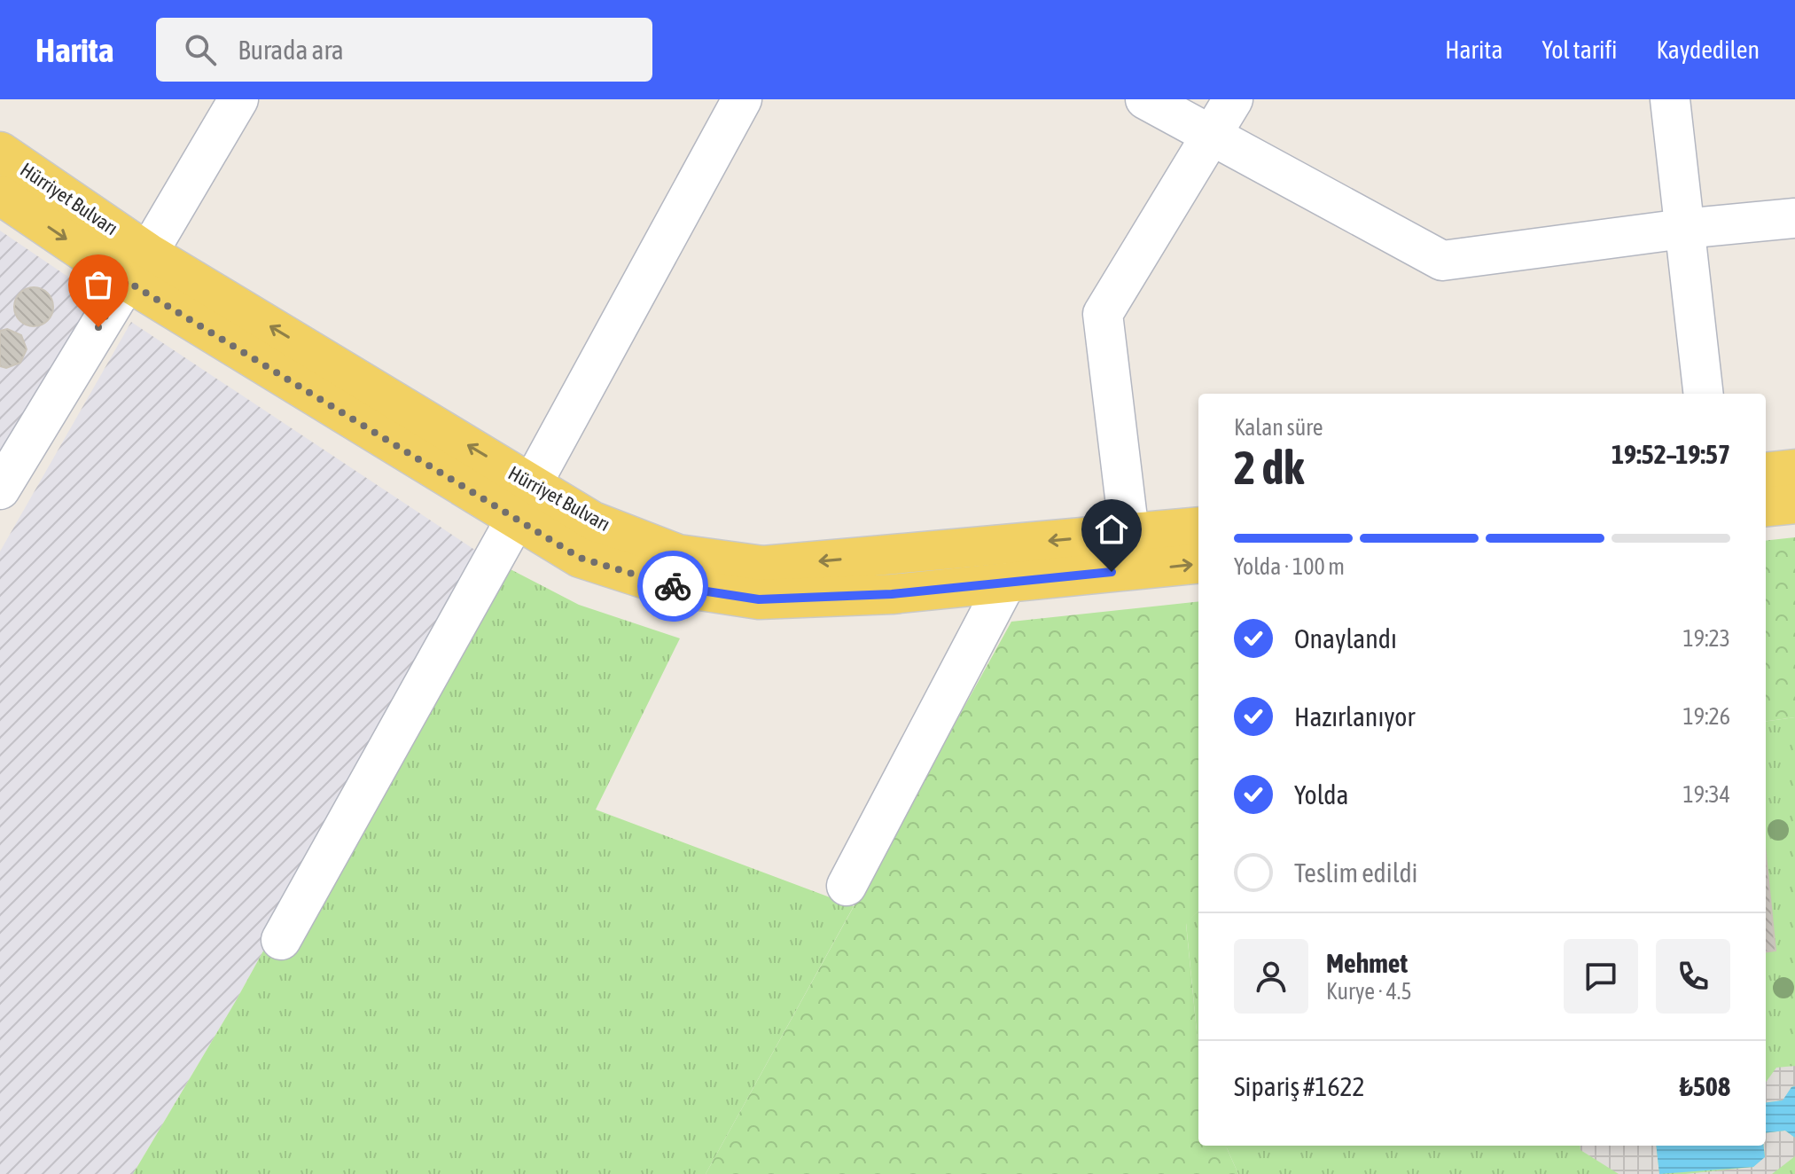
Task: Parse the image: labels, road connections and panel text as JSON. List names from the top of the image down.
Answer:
{
  "streets": {
    "main road": ["Hürriyet Bulvarı"]
  },
  "page": {
    "header": "Harita",
    "search": "Burada ara",
    "nav": ["Harita", "Yol tarifi", "Kaydedilen"],
    "heading": ["2 dk", "Kalan süre", "19:52–19:57"],
    "panel": [
      "Mehmet",
      "Kurye · 4.5",
      "Sipariş #1622",
      "₺508"
    ],
    "bar": "Yolda · 100 m",
    "list": [
      ["Onaylandı", "19:23"],
      ["Hazırlanıyor", "19:26"],
      ["Yolda", "19:34"],
      "Teslim edildi"
    ]
  }
}
